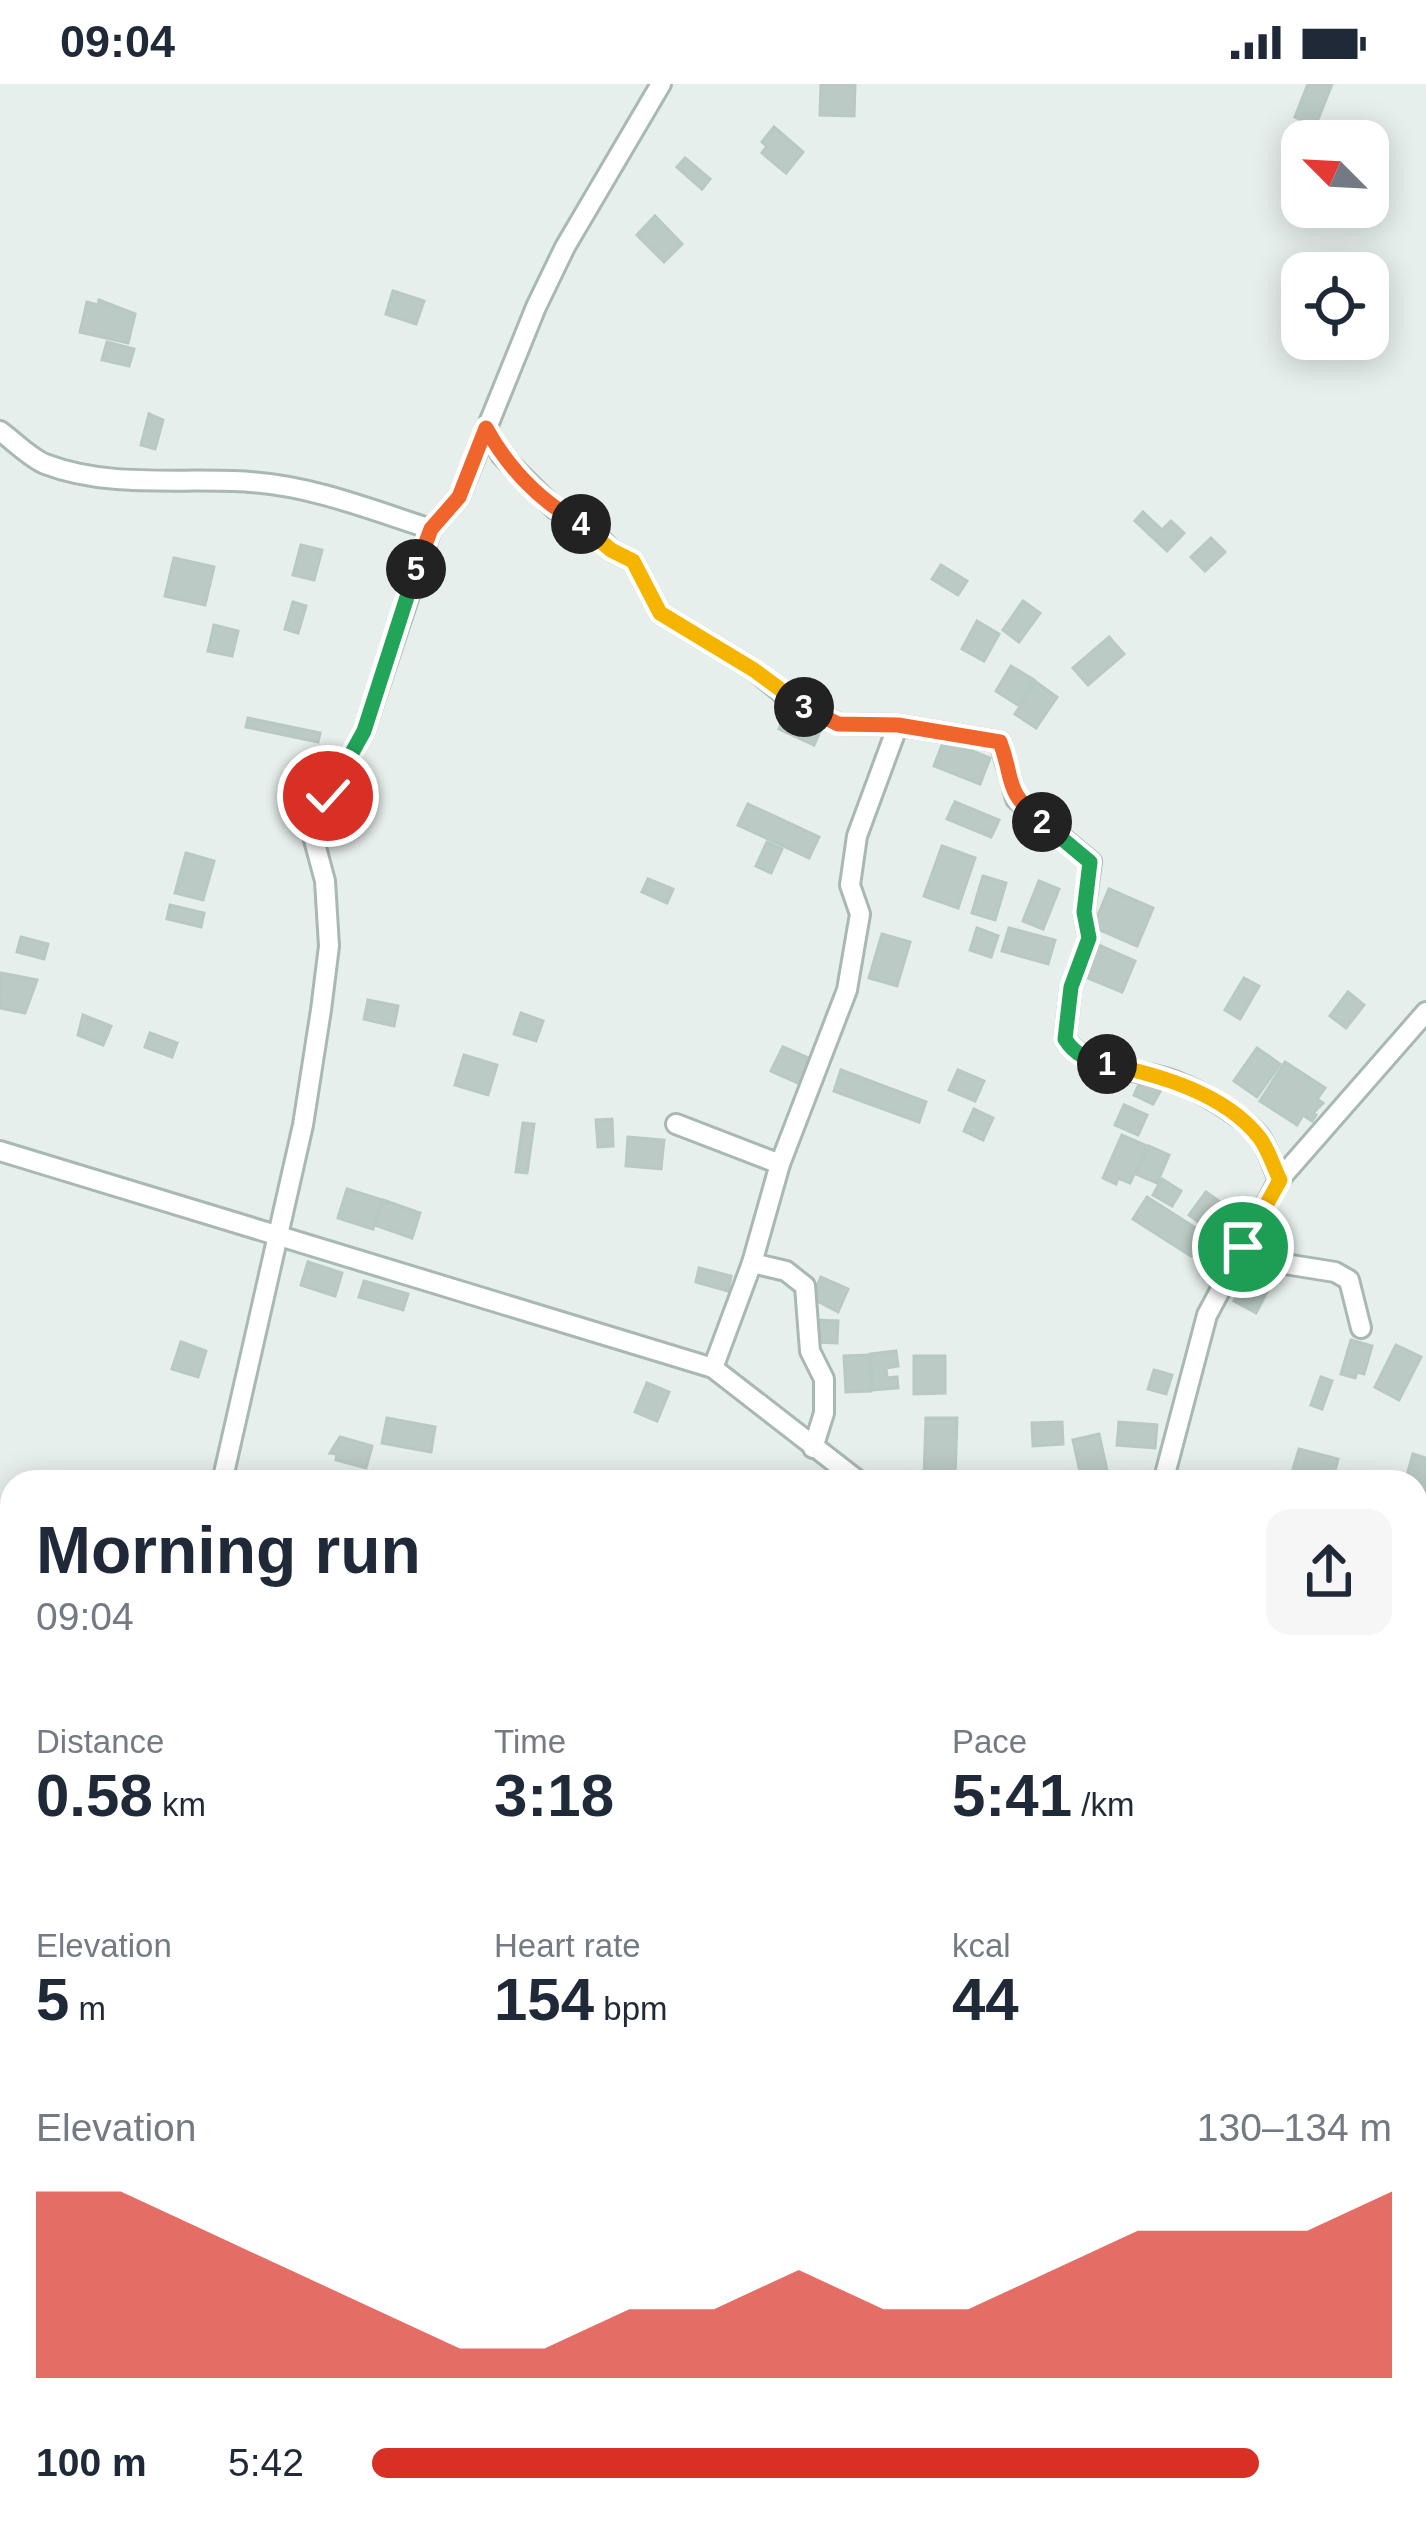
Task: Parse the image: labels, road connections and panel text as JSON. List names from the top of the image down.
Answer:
{
  "north": "top left",
  "page": {
    "status": "09:04",
    "pins": [
      "4",
      "5",
      "3",
      "2",
      "1"
    ],
    "heading": ["Morning run", "09:04"],
    "stats": [
      ["Distance", "0.58 km"],
      ["Time", "3:18"],
      ["Pace", "5:41 /km"],
      ["Elevation", "5 m"],
      ["Heart rate", "154 bpm"],
      ["kcal", "44"]
    ],
    "chart": ["Elevation", "130–134 m"],
    "list": [
      {
        "name": "100 m",
        "note": "5:42"
      }
    ]
  }
}
